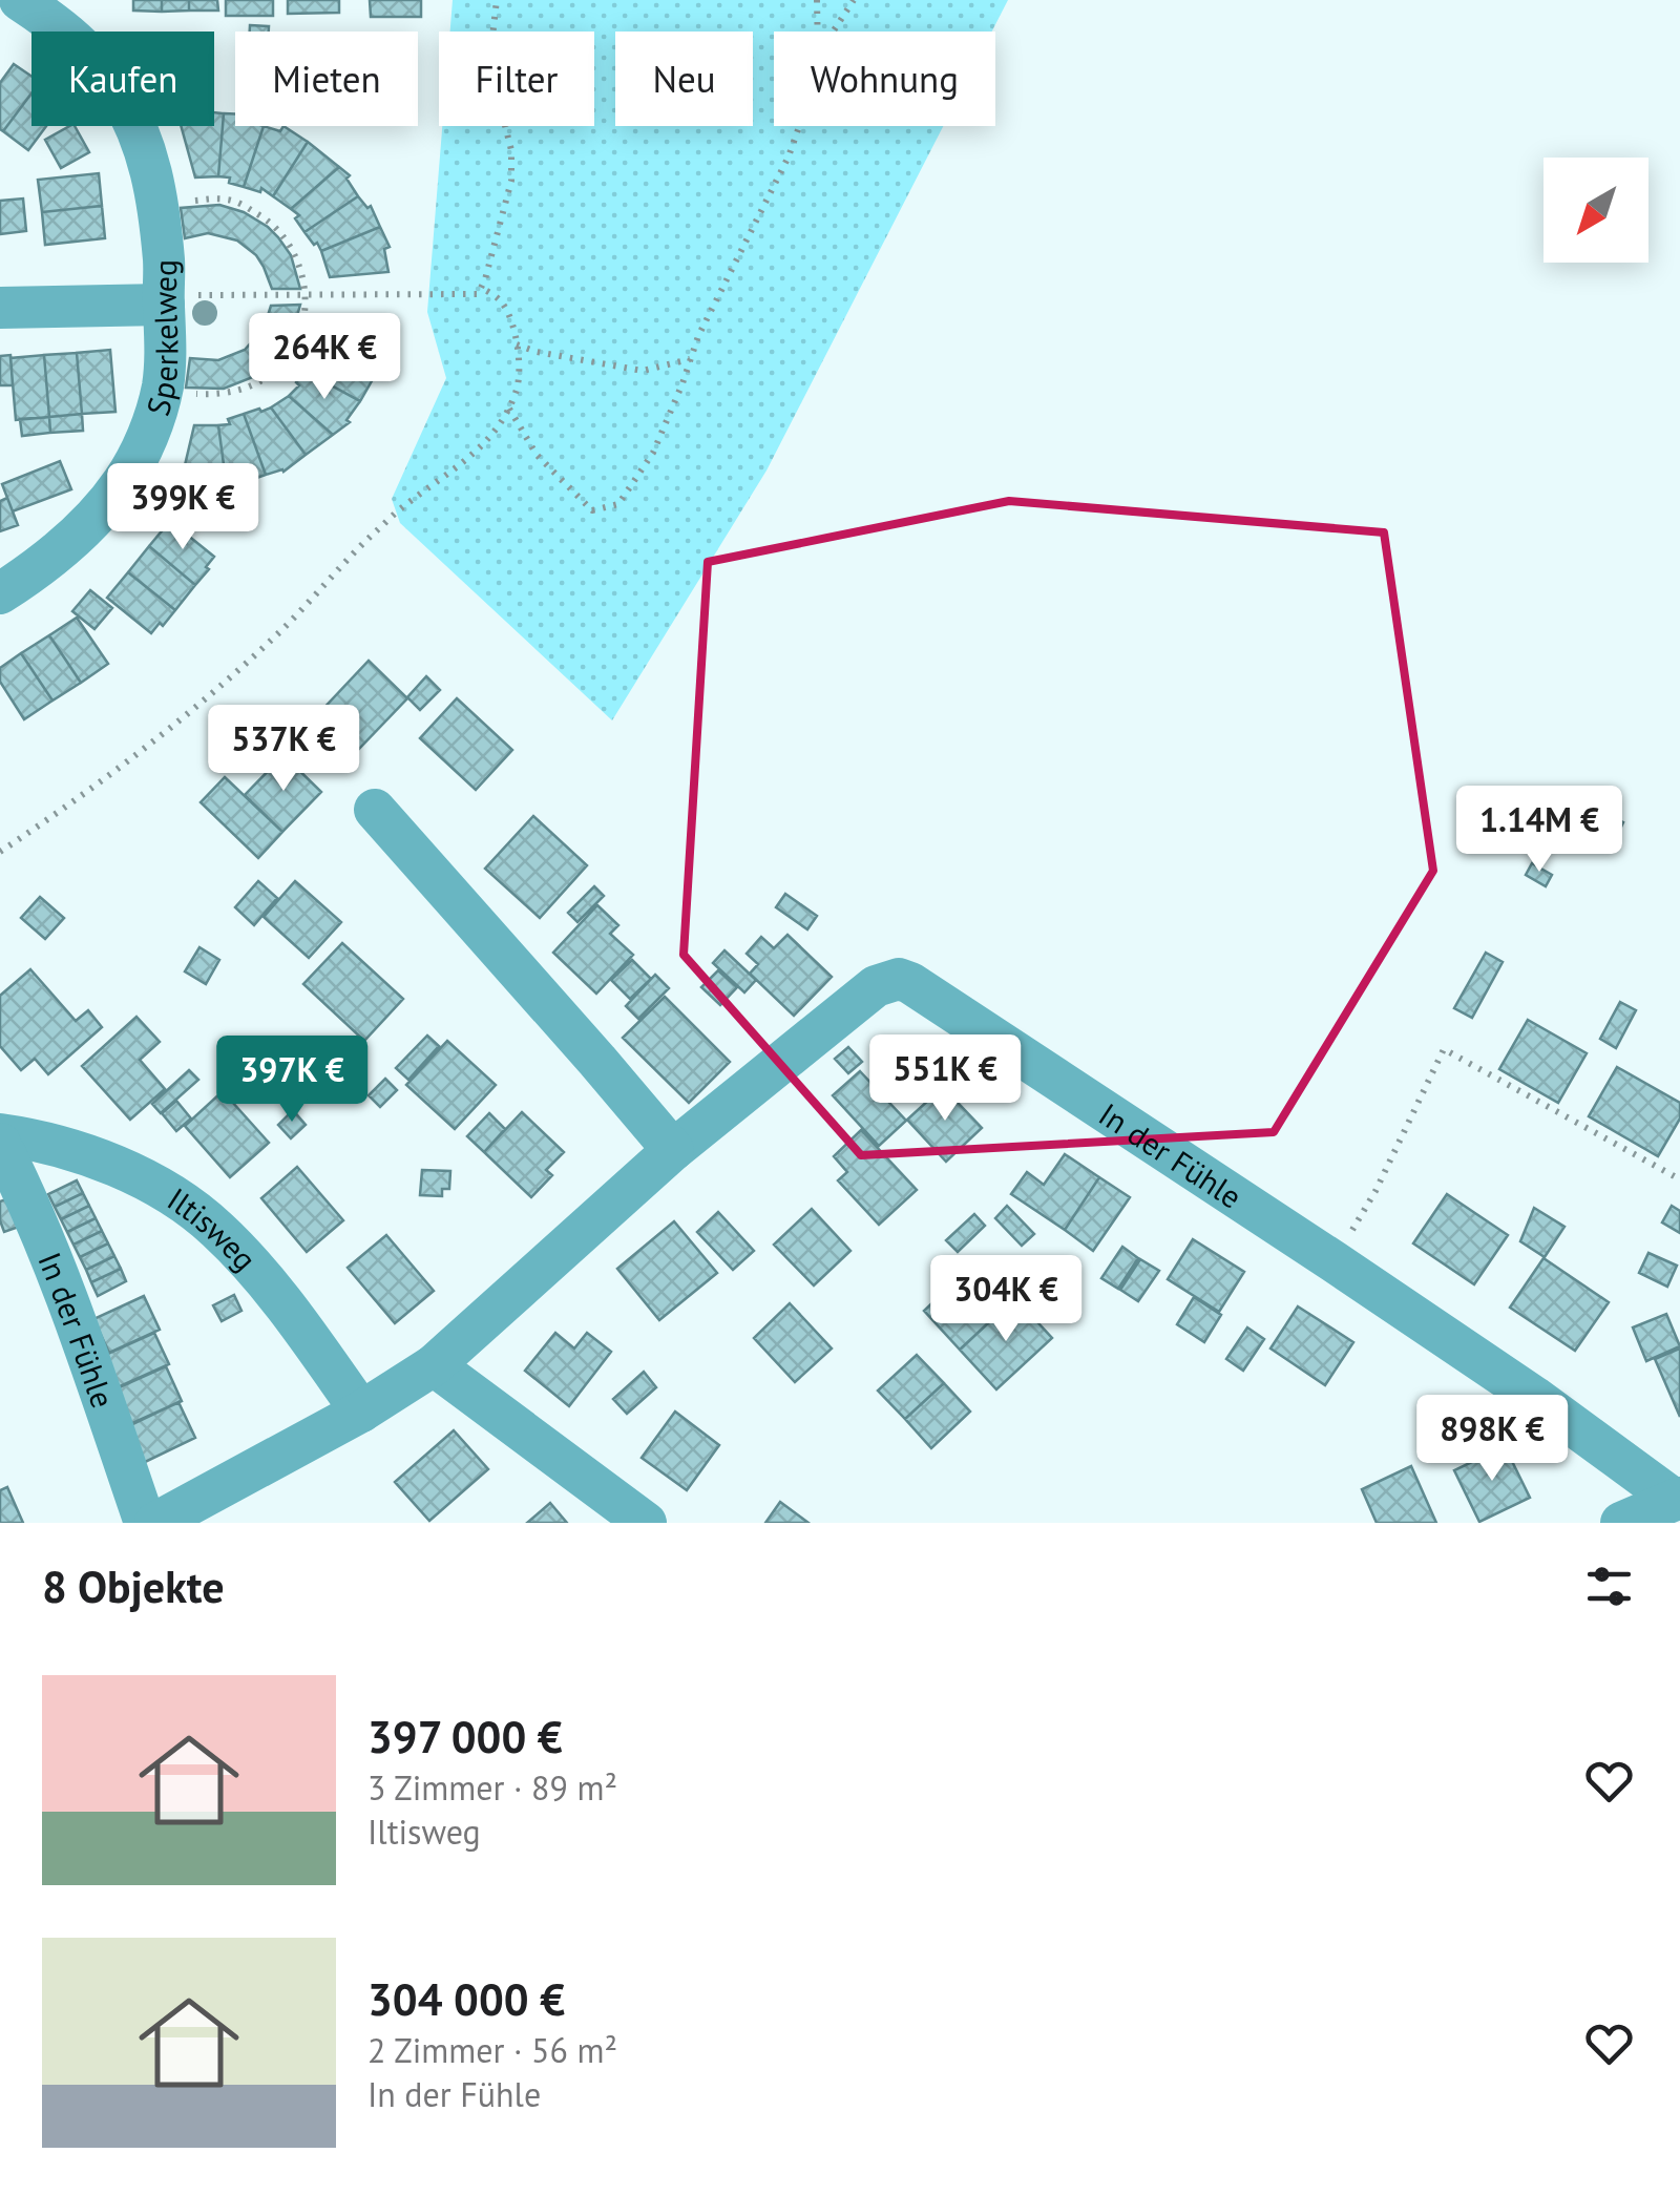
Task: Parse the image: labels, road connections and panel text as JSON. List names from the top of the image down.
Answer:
{
  "streets": {
    "street": ["Sperkelweg", "In der Fühle", "Iltisweg"]
  },
  "crossings": [
    ["In der Fühle", "Iltisweg"]
  ],
  "north": "bottom left",
  "page": {
    "chip": [
      "Kaufen",
      "Mieten",
      "Filter",
      "Neu",
      "Wohnung"
    ],
    "price": [
      "264K €",
      "399K €",
      "537K €",
      "1.14M €",
      "551K €",
      "397K €",
      "304K €",
      "898K €"
    ],
    "heading": "8 Objekte",
    "list": [
      {
        "name": "397 000 €",
        "note": "3 Zimmer · 89 m² · Iltisweg"
      },
      {
        "name": "304 000 €",
        "note": "2 Zimmer · 56 m² · In der Fühle"
      }
    ]
  }
}
